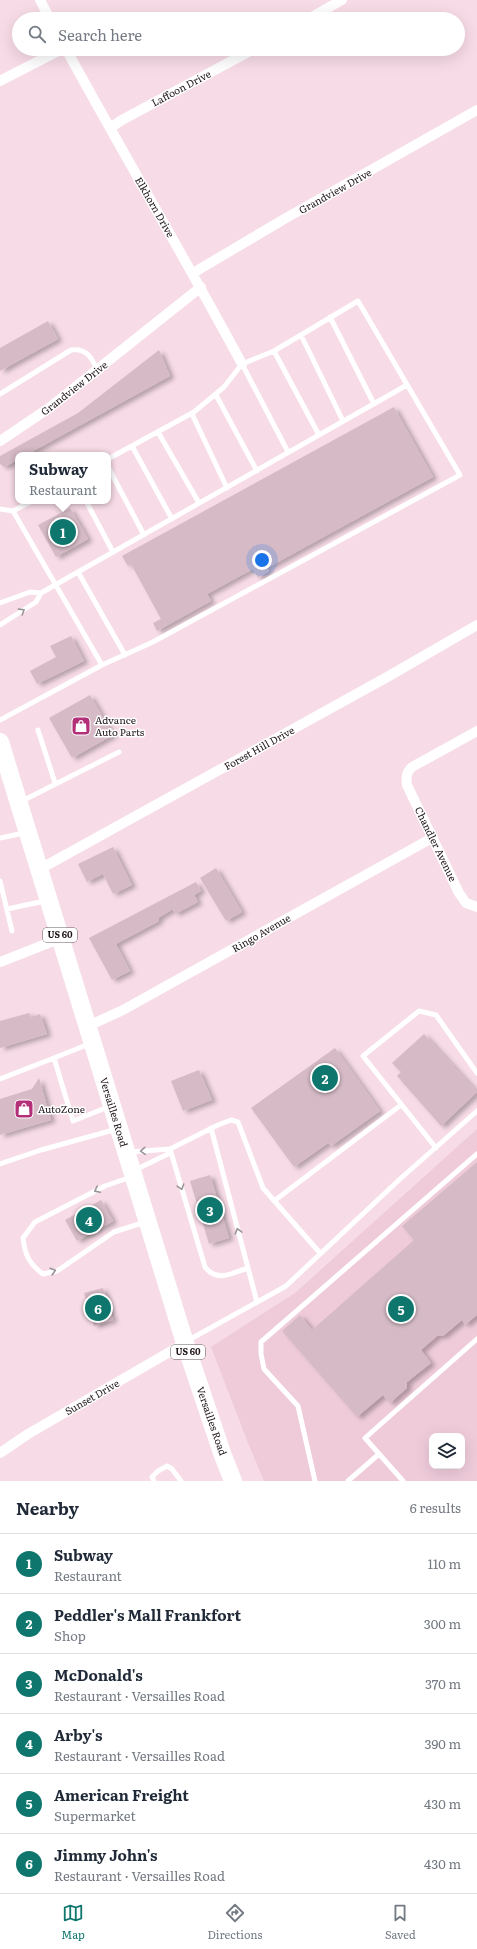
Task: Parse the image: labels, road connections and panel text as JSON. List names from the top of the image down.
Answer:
{
  "streets": {
    "highway": ["US 60", "Versailles Road"],
    "street": [
      "Laffoon Drive",
      "Grandview Drive",
      "Elkhorn Drive",
      "Forest Hill Drive",
      "Chandler Avenue",
      "Ringo Avenue",
      "Sunset Drive"
    ]
  },
  "crossings": [
    ["Laffoon Drive", "Elkhorn Drive"],
    ["Grandview Drive", "Elkhorn Drive"],
    ["Forest Hill Drive", "Versailles Road"],
    ["Chandler Avenue", "Ringo Avenue"],
    ["Ringo Avenue", "Versailles Road"],
    ["Versailles Road", "Sunset Drive"]
  ],
  "places": {
    "shop": ["Advance Auto Parts", "AutoZone"]
  },
  "page": {
    "search": "Search here",
    "popup": ["Subway", "Restaurant"],
    "pins": [
      "1",
      "2",
      "3",
      "4",
      "6",
      "5"
    ],
    "heading": ["Nearby", "6 results"],
    "list": [
      {
        "mark": "1",
        "name": "Subway",
        "note": "Restaurant",
        "value": "110 m"
      },
      {
        "mark": "2",
        "name": "Peddler's Mall Frankfort",
        "note": "Shop",
        "value": "300 m"
      },
      {
        "mark": "3",
        "name": "McDonald's",
        "note": "Restaurant · Versailles Road",
        "value": "370 m"
      },
      {
        "mark": "4",
        "name": "Arby's",
        "note": "Restaurant · Versailles Road",
        "value": "390 m"
      },
      {
        "mark": "5",
        "name": "American Freight",
        "note": "Supermarket",
        "value": "430 m"
      },
      {
        "mark": "6",
        "name": "Jimmy John's",
        "note": "Restaurant · Versailles Road",
        "value": "430 m"
      }
    ],
    "nav": ["Map", "Directions", "Saved"]
  }
}
